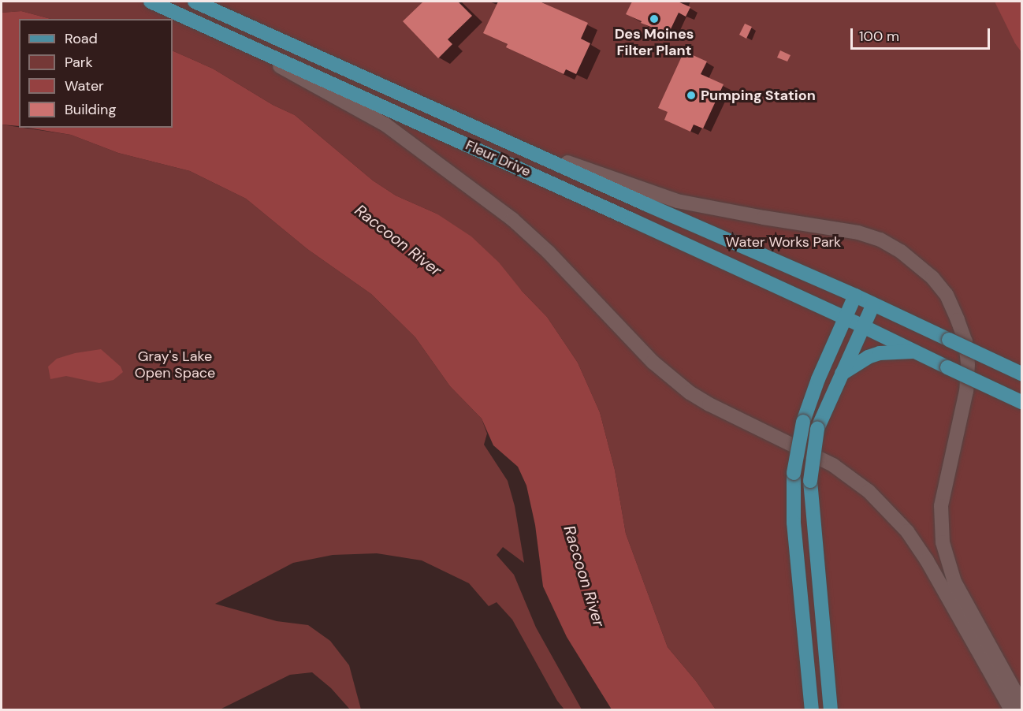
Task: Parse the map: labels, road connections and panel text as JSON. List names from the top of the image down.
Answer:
{
  "streets": {
    "main road": ["Fleur Drive"]
  },
  "water": ["Raccoon River"],
  "parks": ["Water Works Park", "Gray's Lake Open Space"],
  "places": ["Des Moines Filter Plant", "Pumping Station"],
  "legend": [
    "Road",
    "Park",
    "Water",
    "Building"
  ],
  "scale_bar": "100 m"
}
